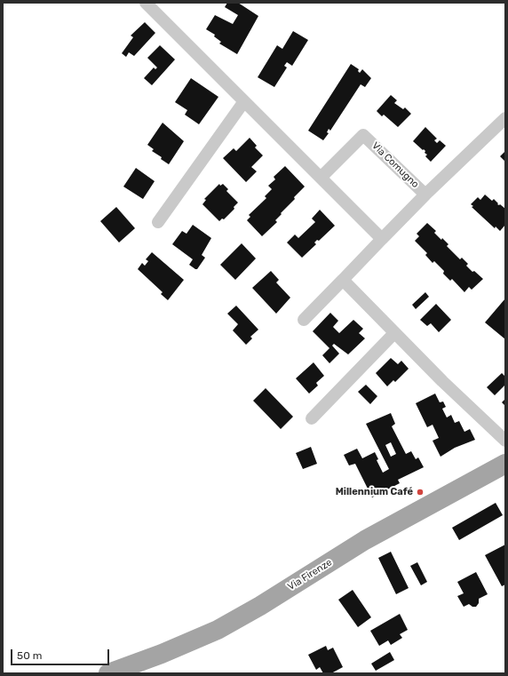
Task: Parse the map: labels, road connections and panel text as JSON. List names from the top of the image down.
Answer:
{
  "streets": {
    "main road": ["Via Firenze"],
    "street": ["Via Comugno"]
  },
  "places": ["Millennium Café"],
  "scale_bar": "50 m"
}
